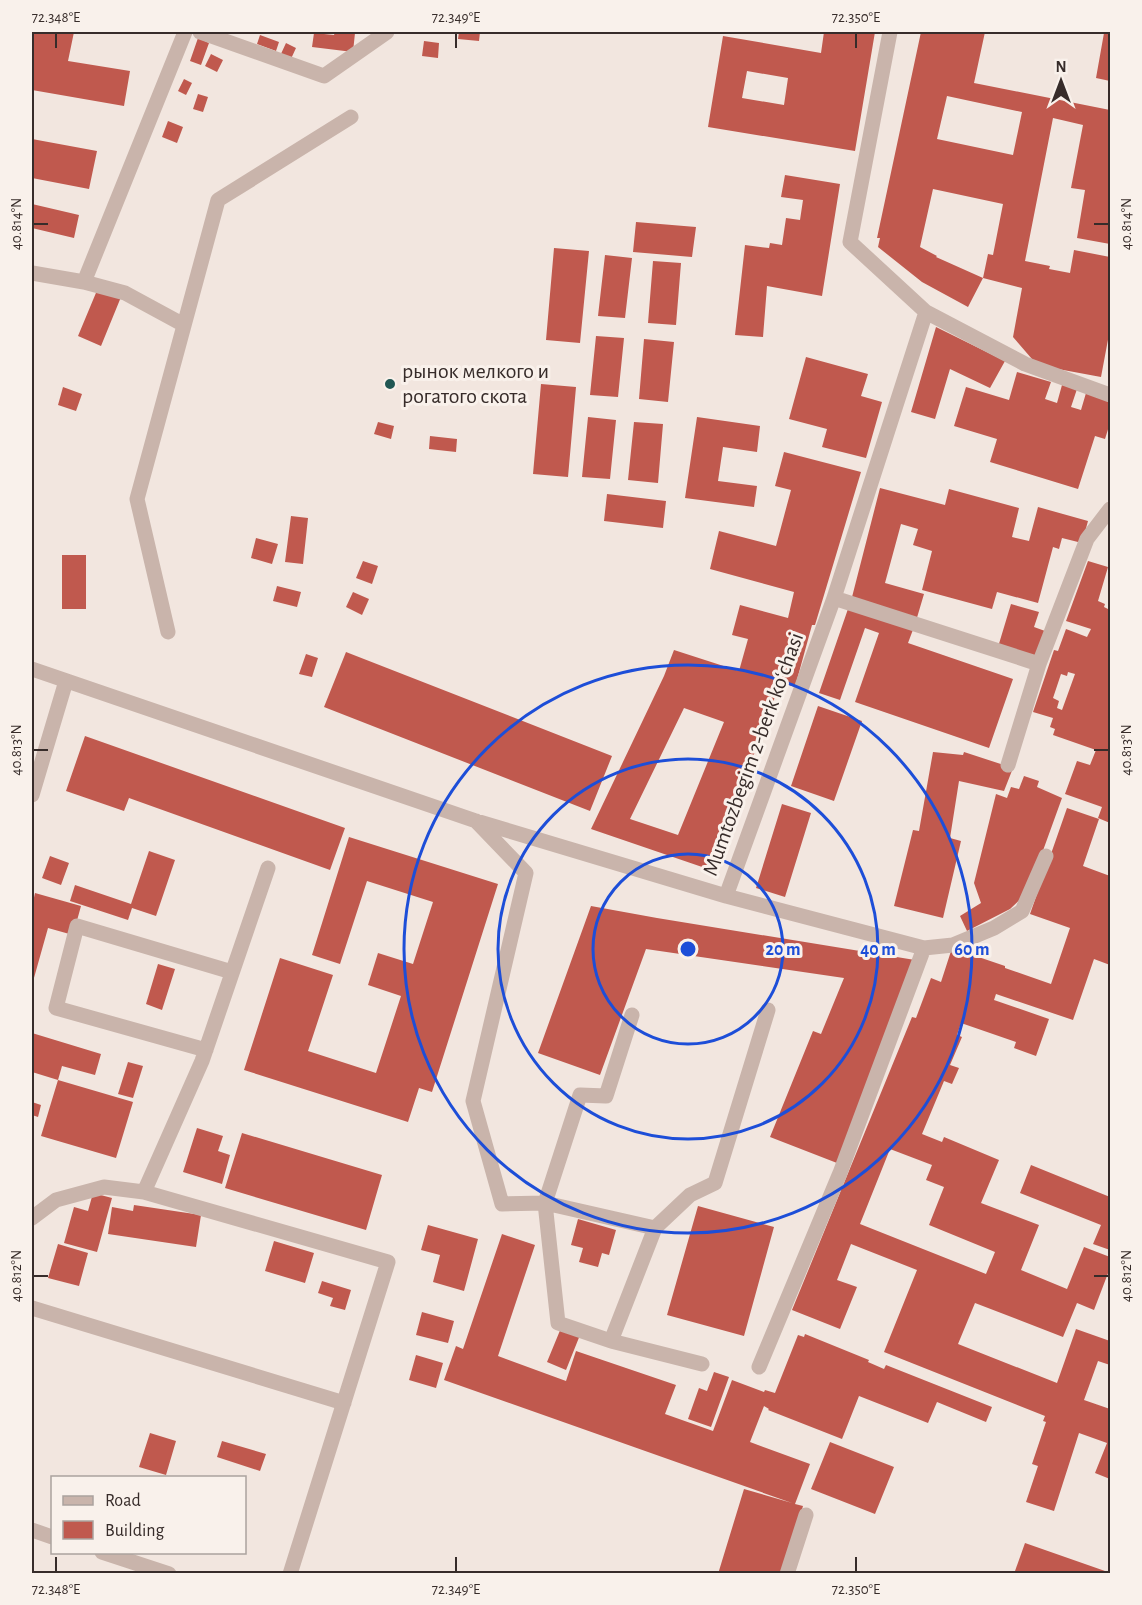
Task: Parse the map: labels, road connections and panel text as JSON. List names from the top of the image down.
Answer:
{
  "streets": {
    "street": ["Mumtozbegim 2-berk koʻchasi"]
  },
  "places": ["рынок мелкого и рогатого скота"],
  "legend": ["Road", "Building"],
  "north": "top",
  "coordinates": [
    "72.348°E",
    "72.349°E",
    "72.350°E",
    "40.814°N",
    "40.813°N",
    "40.812°N"
  ],
  "rings": ["20 m", "40 m", "60 m"]
}
